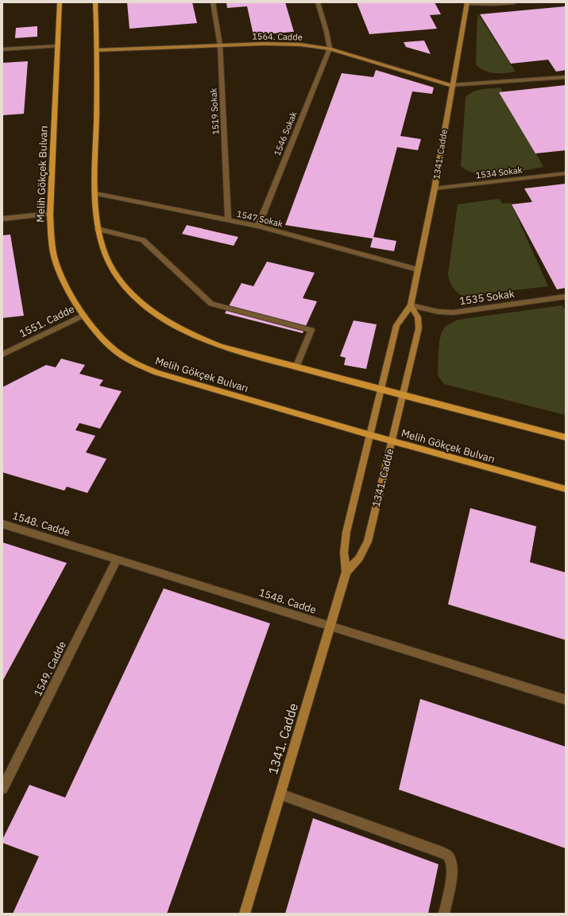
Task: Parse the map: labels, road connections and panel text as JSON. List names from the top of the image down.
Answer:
{
  "streets": {
    "main road": ["Melih Gökçek Bulvarı"],
    "street": [
      "1564. Cadde",
      "1519 Sokak",
      "1546 Sokak",
      "1341. Cadde",
      "1534 Sokak",
      "1547 Sokak",
      "1535 Sokak",
      "1551. Cadde",
      "1548. Cadde",
      "1549. Cadde"
    ]
  },
  "crossings": [
    ["1564. Cadde", "1519 Sokak"],
    ["1564. Cadde", "1546 Sokak"],
    ["1564. Cadde", "1341. Cadde"],
    ["1519 Sokak", "1547 Sokak"],
    ["1546 Sokak", "1547 Sokak"],
    ["1341. Cadde", "1534 Sokak"],
    ["1341. Cadde", "Melih Gökçek Bulvarı"],
    ["1341. Cadde", "1547 Sokak"],
    ["1341. Cadde", "1535 Sokak"],
    ["1341. Cadde", "1548. Cadde"],
    ["Melih Gökçek Bulvarı", "1551. Cadde"],
    ["1548. Cadde", "1549. Cadde"]
  ]
}
